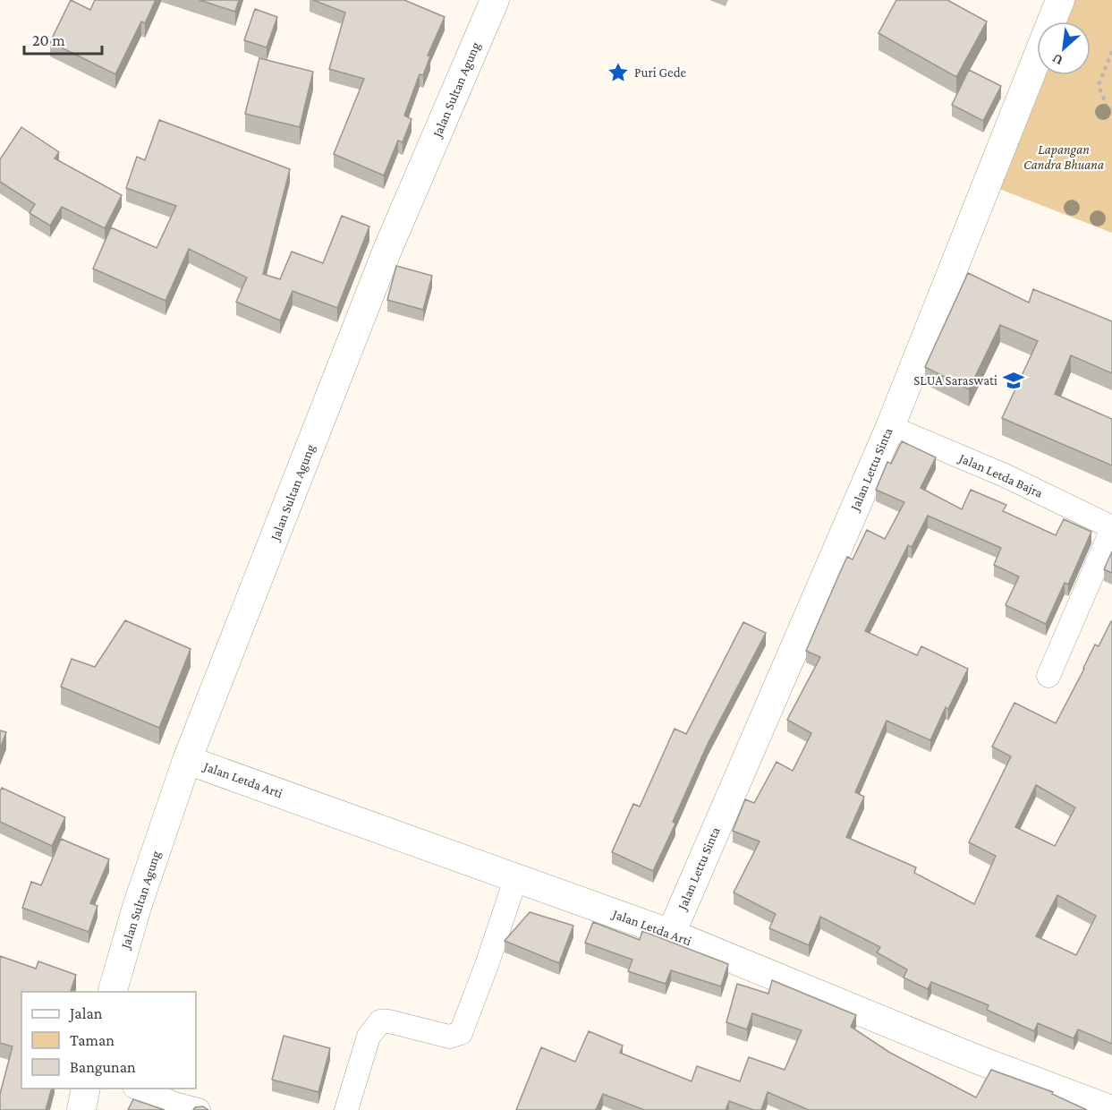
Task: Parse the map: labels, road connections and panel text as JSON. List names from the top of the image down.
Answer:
{
  "streets": {
    "street": [
      "Jalan Sultan Agung",
      "Jalan Lettu Sinta",
      "Jalan Letda Bajra",
      "Jalan Letda Arti"
    ]
  },
  "crossings": [
    ["Jalan Sultan Agung", "Jalan Letda Arti"],
    ["Jalan Lettu Sinta", "Jalan Letda Bajra"],
    ["Jalan Lettu Sinta", "Jalan Letda Arti"]
  ],
  "parks": ["Lapangan Candra Bhuana"],
  "places": {
    "place": ["Puri Gede"],
    "school or university": ["SLUA Saraswati"]
  },
  "legend": ["Jalan", "Taman", "Bangunan"],
  "scale_bar": "20 m",
  "north": "bottom left"
}
